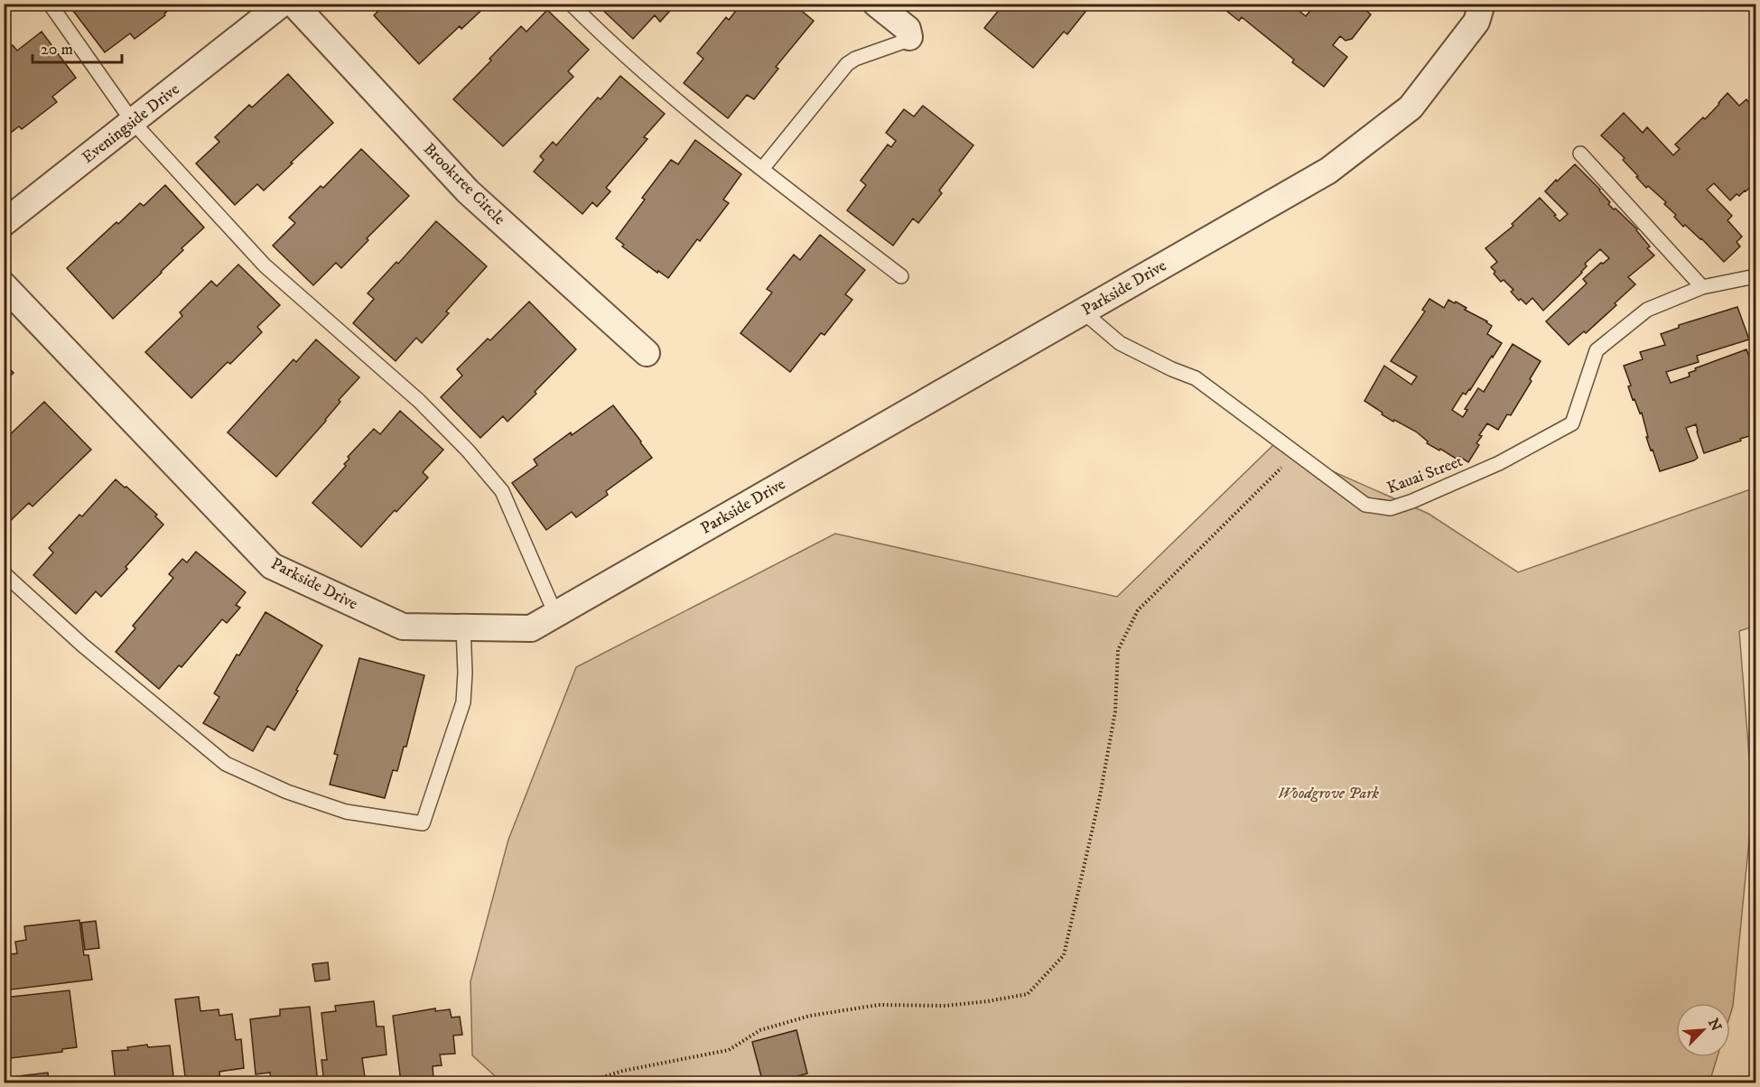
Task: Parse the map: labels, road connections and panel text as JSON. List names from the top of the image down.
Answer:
{
  "streets": {
    "street": ["Eveningside Drive", "Brooktree Circle", "Parkside Drive"],
    "lane": ["Kauai Street"]
  },
  "crossings": [
    ["Parkside Drive", "Kauai Street"]
  ],
  "parks": ["Woodgrove Park"],
  "scale_bar": "20 m",
  "north": "top right"
}
